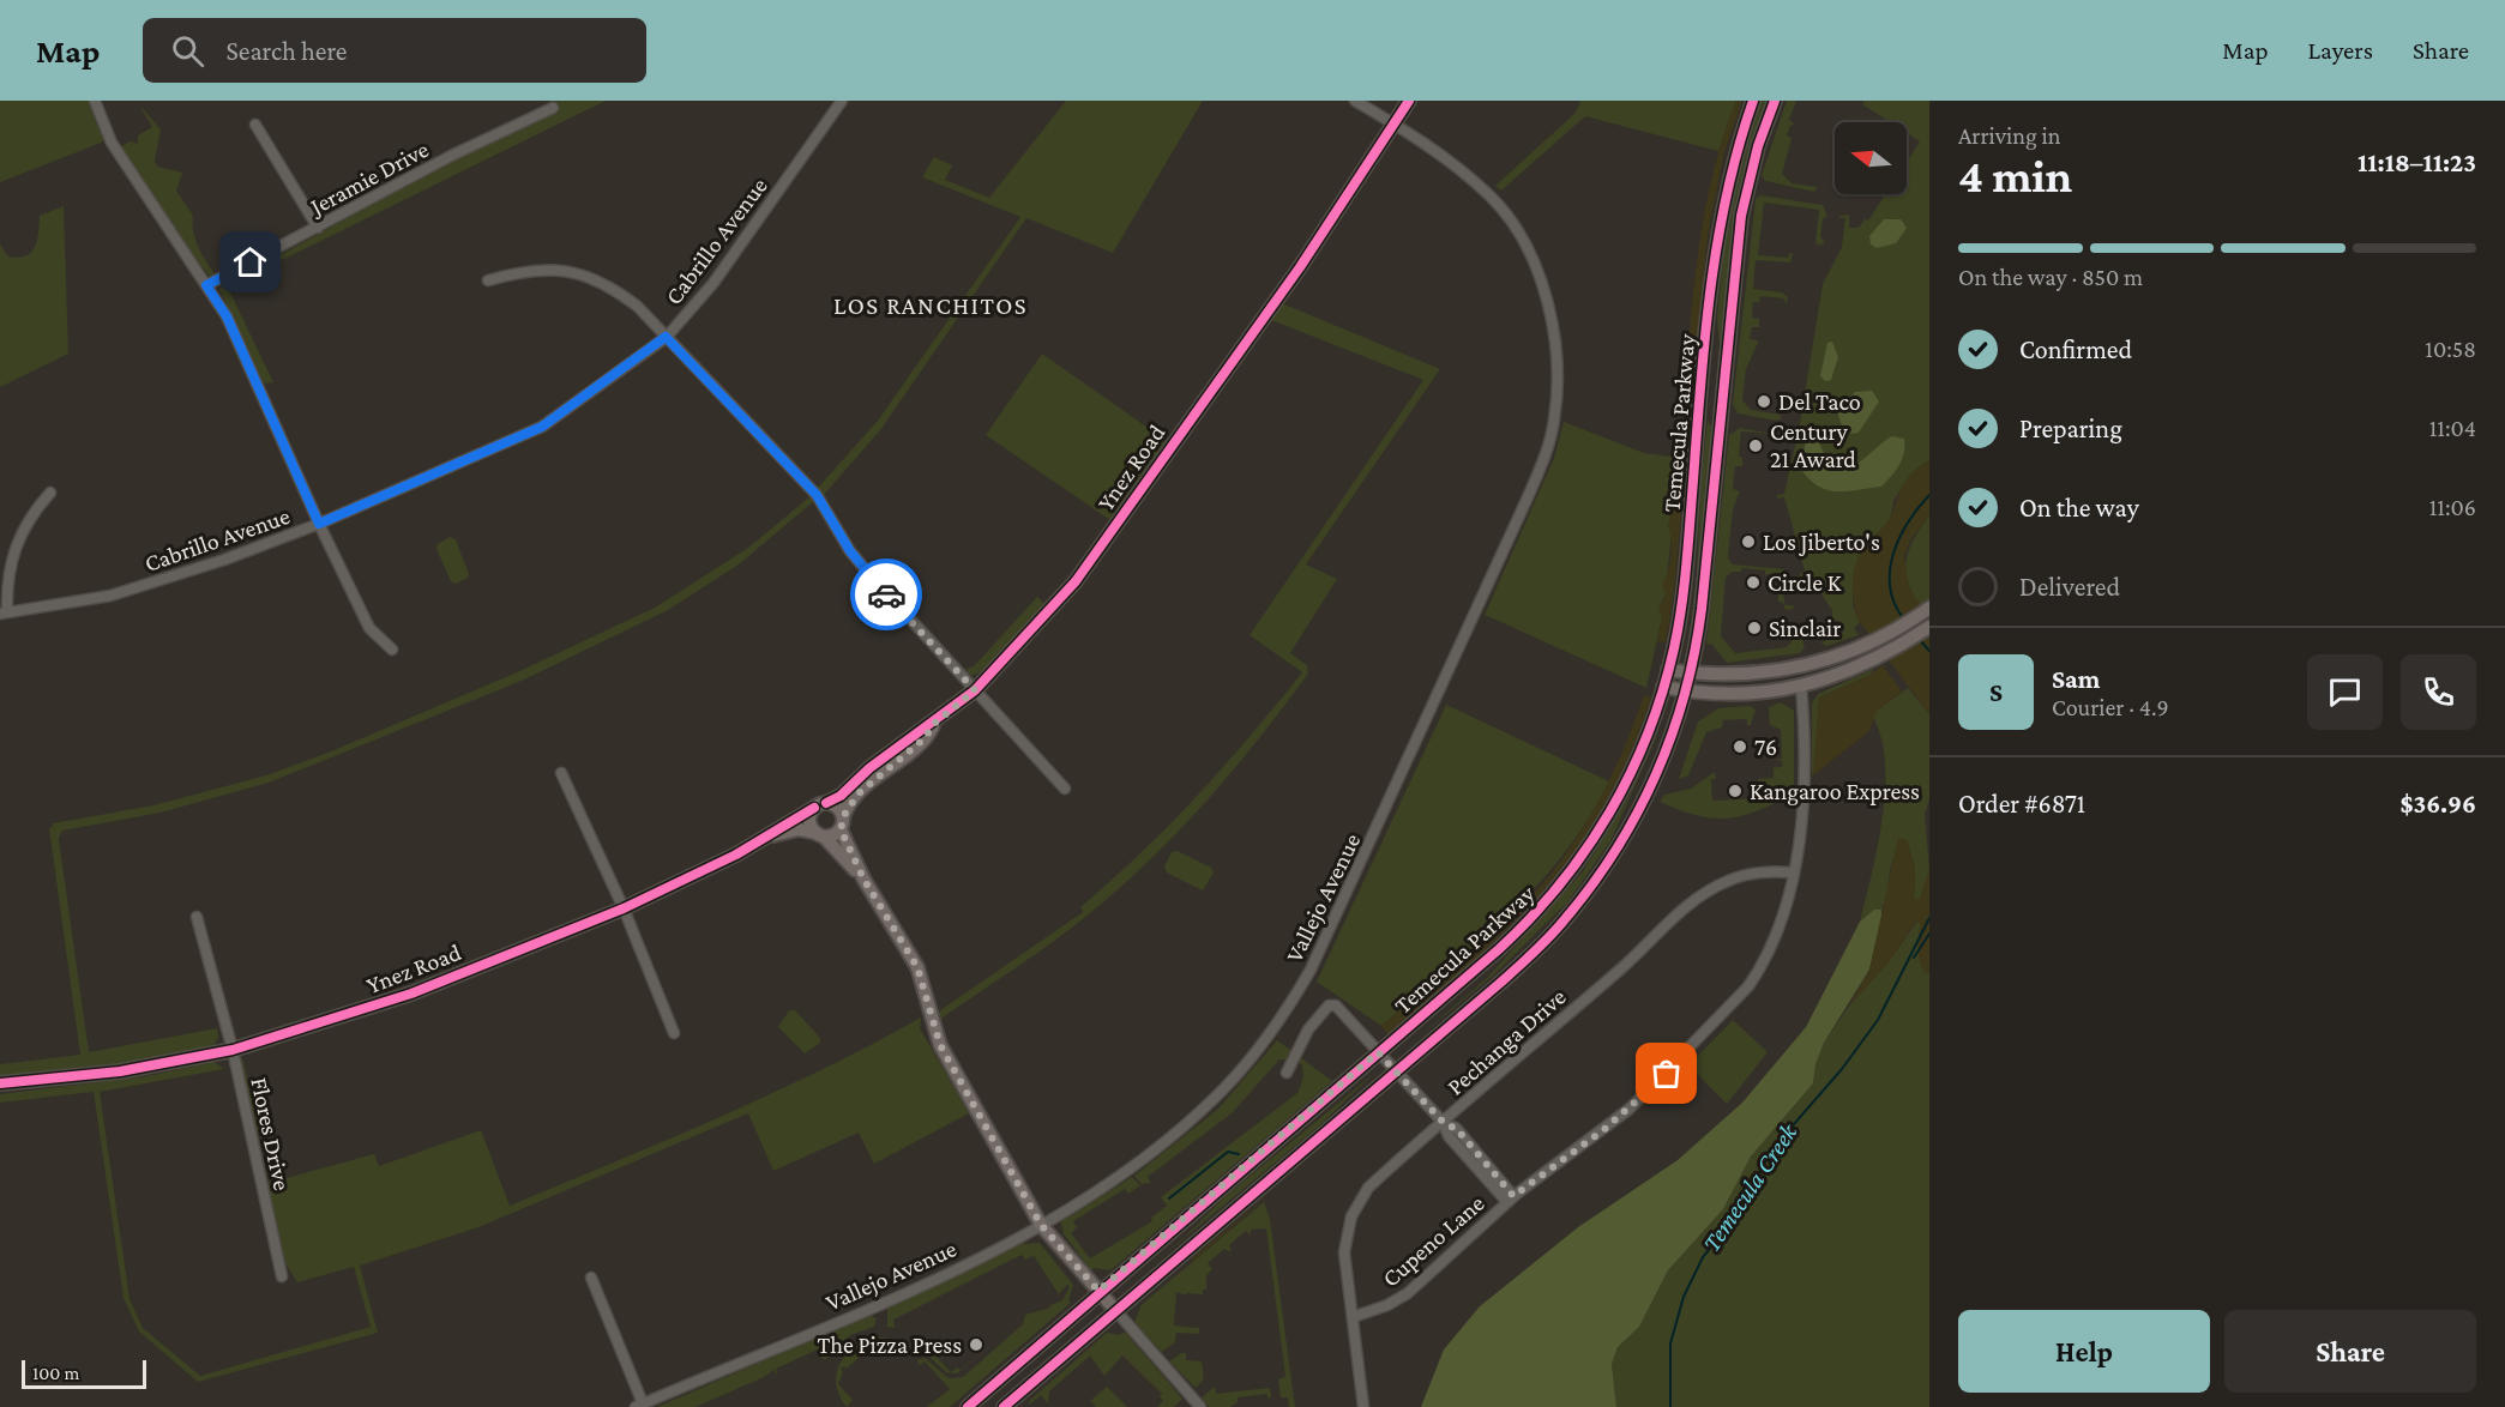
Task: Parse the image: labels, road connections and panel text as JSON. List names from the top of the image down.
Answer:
{
  "streets": {
    "main road": ["Temecula Parkway", "Ynez Road"],
    "street": [
      "Jeramie Drive",
      "Cabrillo Avenue",
      "Vallejo Avenue",
      "Pechanga Drive",
      "Flores Drive",
      "Cupeno Lane"
    ]
  },
  "crossings": [
    ["Ynez Road", "Vallejo Avenue"],
    ["Ynez Road", "Flores Drive"],
    ["Pechanga Drive", "Cupeno Lane"]
  ],
  "districts": ["LOS RANCHITOS"],
  "water": ["Temecula Creek"],
  "places": [
    "Del Taco",
    "Century 21 Award",
    "Los Jiberto's",
    "Circle K",
    "Sinclair",
    "76",
    "Kangaroo Express",
    "The Pizza Press"
  ],
  "scale_bar": "100 m",
  "north": "left",
  "page": {
    "header": "Map",
    "search": "Search here",
    "nav": ["Map", "Layers", "Share"],
    "heading": ["4 min", "Arriving in", "11:18–11:23"],
    "panel": [
      "Sam",
      "Courier · 4.9",
      "Order #6871",
      "$36.96"
    ],
    "bar": "On the way · 850 m",
    "list": [
      ["Confirmed", "10:58"],
      ["Preparing", "11:04"],
      ["On the way", "11:06"],
      "Delivered"
    ],
    "round": "S",
    "buttons": ["Help", "Share"],
    "scale": "100 m"
  }
}
